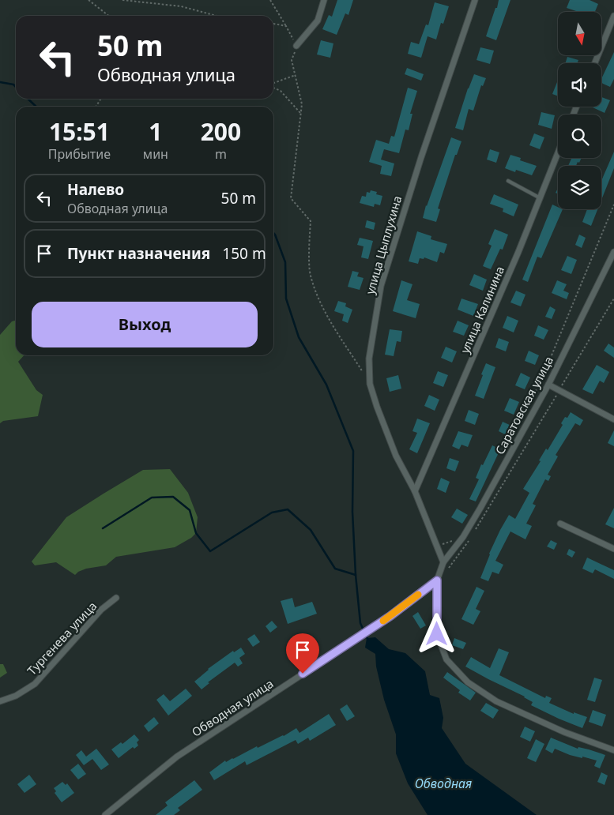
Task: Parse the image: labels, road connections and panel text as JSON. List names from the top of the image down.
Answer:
{
  "streets": {
    "street": [
      "улица Цыплухина",
      "улица Калинина",
      "Саратовская улица",
      "Тургенева улица",
      "Обводная улица"
    ]
  },
  "crossings": [
    ["улица Цыплухина", "улица Калинина"],
    ["улица Цыплухина", "Саратовская улица"]
  ],
  "water": ["Обводная"],
  "north": "bottom",
  "page": {
    "turn": ["50 m", "Обводная улица"],
    "eta": [
      "15:51",
      "Прибытие",
      "1",
      "мин",
      "200",
      "m"
    ],
    "list": [
      {
        "name": "Налево",
        "note": "Обводная улица",
        "value": "50 m"
      },
      {
        "name": "Пункт назначения",
        "value": "150 m"
      }
    ],
    "buttons": "Выход"
  }
}
